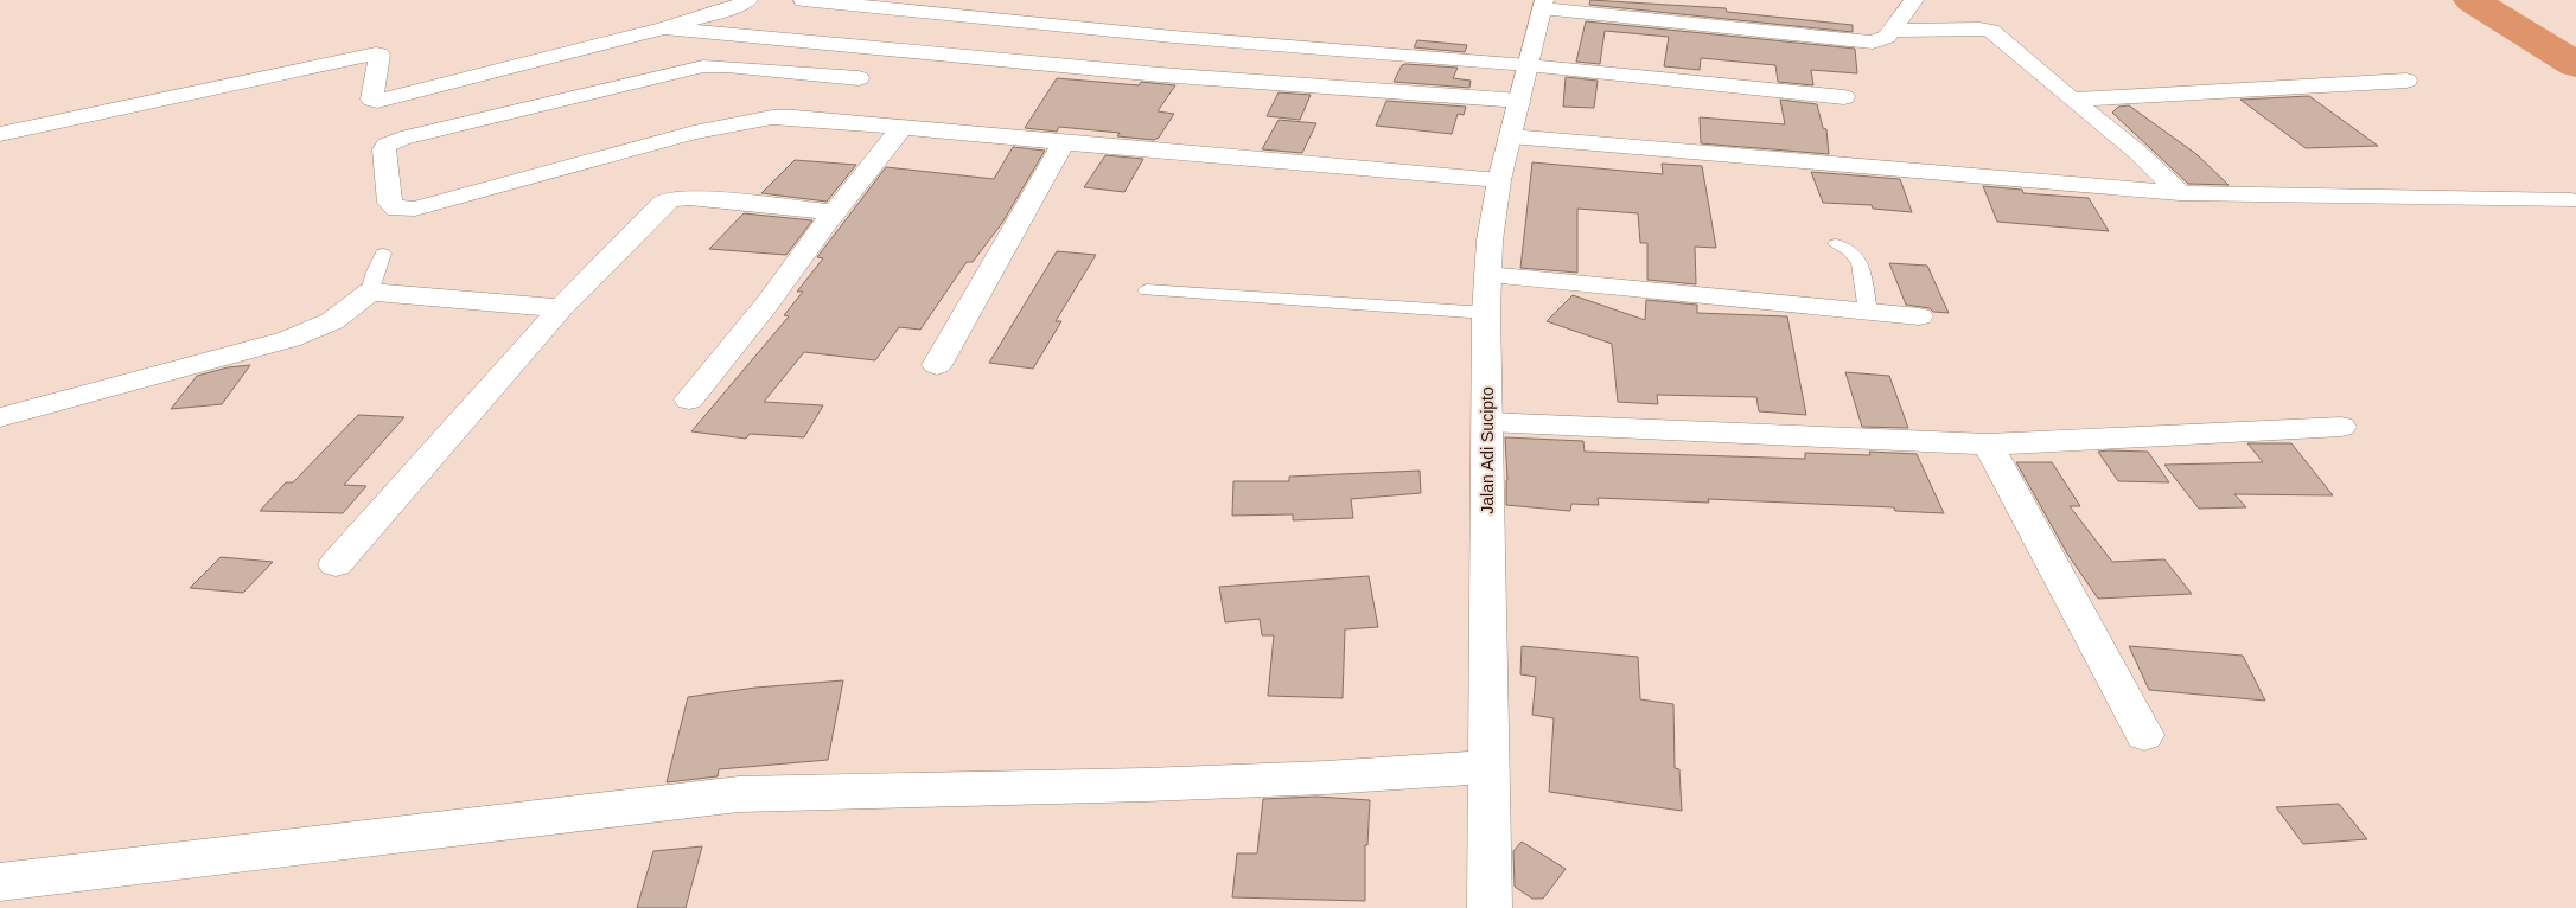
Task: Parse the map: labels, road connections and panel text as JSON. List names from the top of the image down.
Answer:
{
  "streets": {
    "street": ["Jalan Adi Sucipto"]
  }
}
